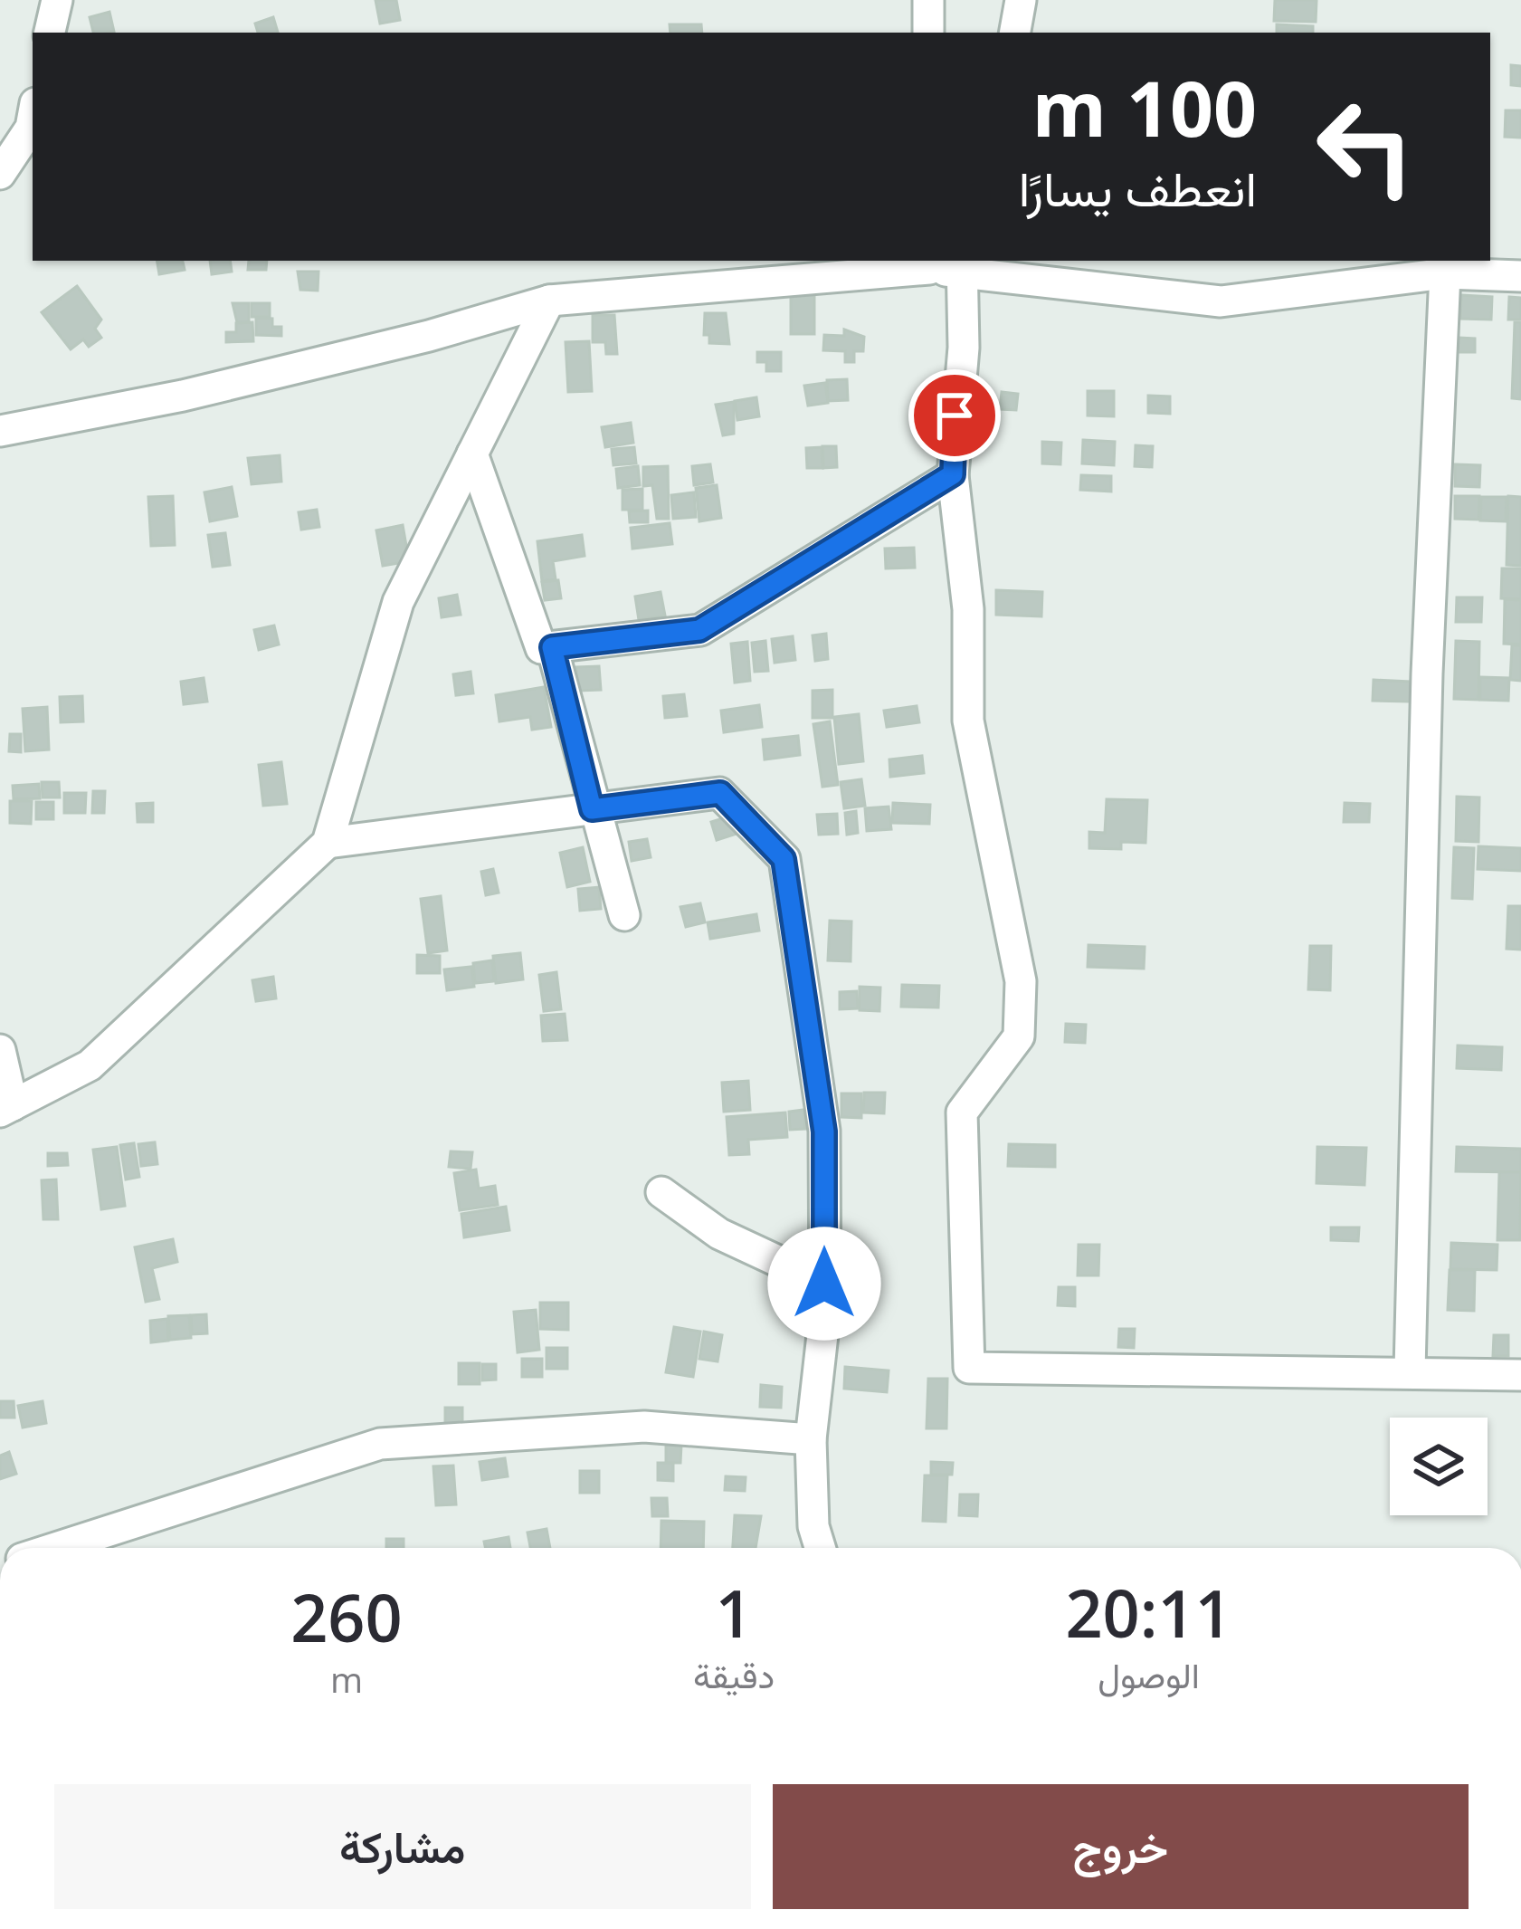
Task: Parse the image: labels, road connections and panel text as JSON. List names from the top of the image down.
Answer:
{
  "page": {
    "turn": ["100 m", "انعطف يسارًا"],
    "eta": [
      "20:11",
      "الوصول",
      "1",
      "دقيقة",
      "260",
      "m"
    ],
    "buttons": ["خروج", "مشاركة"]
  }
}
